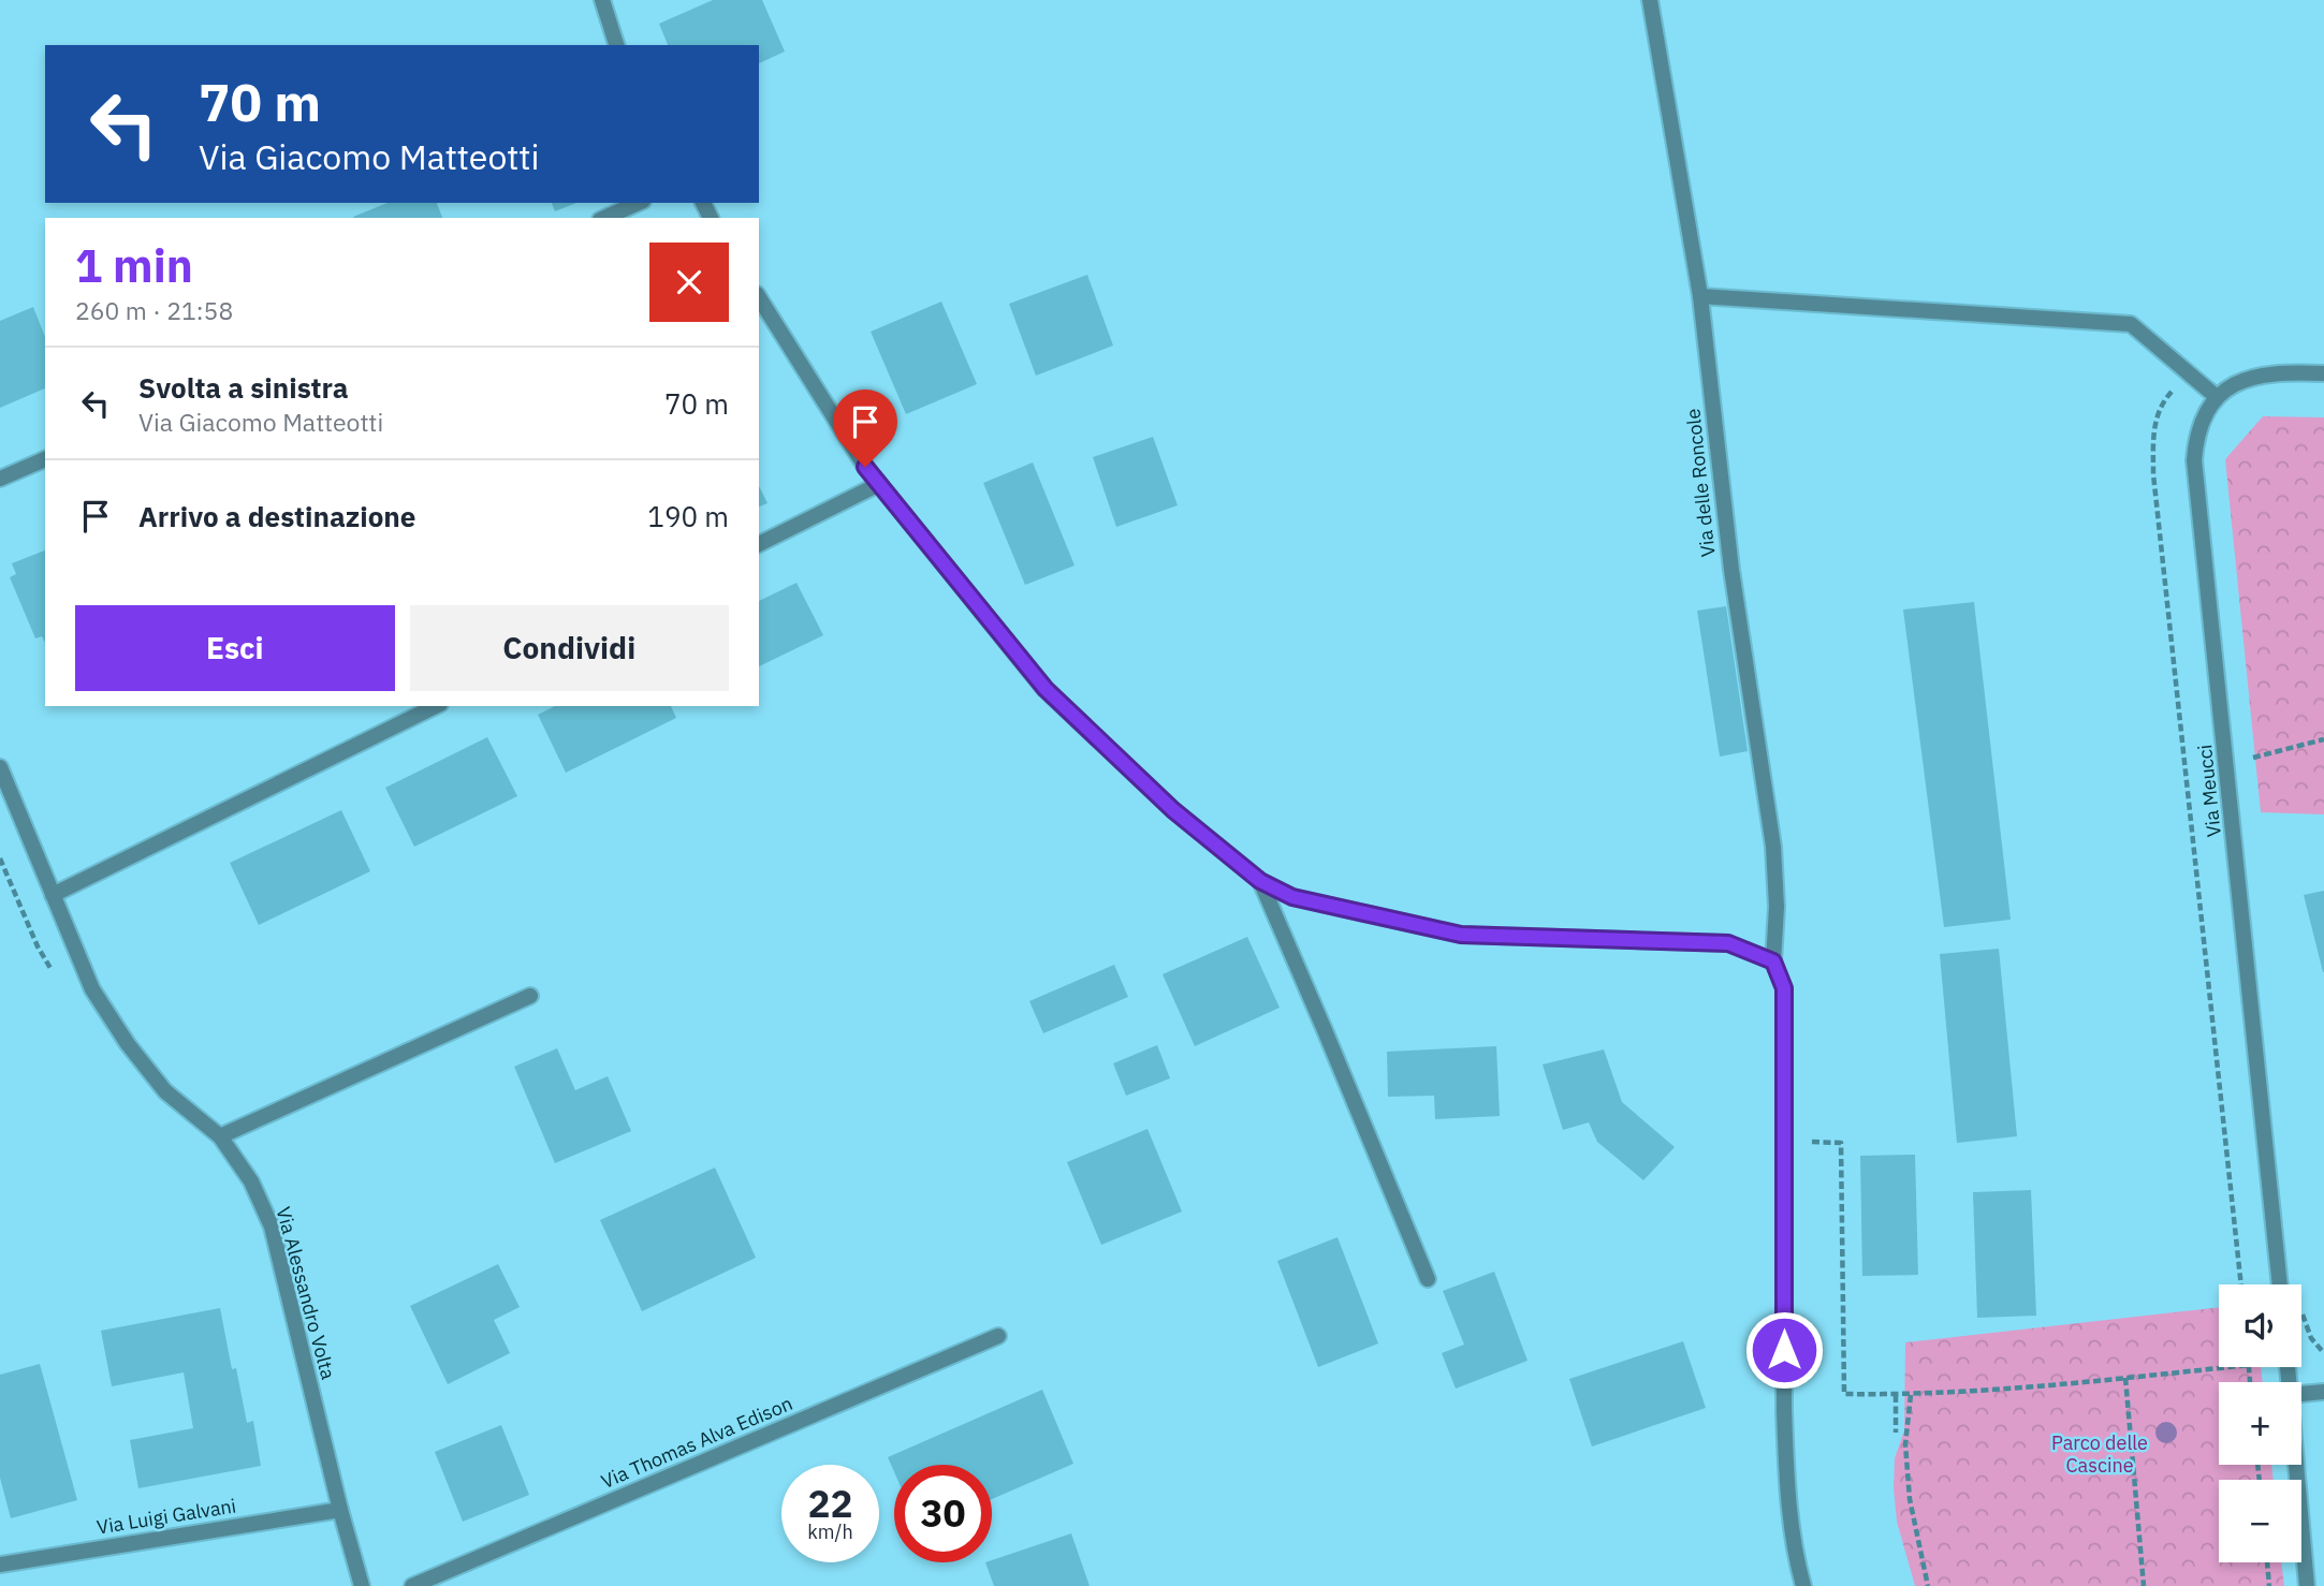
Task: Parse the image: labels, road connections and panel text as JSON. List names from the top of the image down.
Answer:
{
  "streets": {
    "street": [
      "Via delle Roncole",
      "Via Meucci",
      "Via Alessandro Volta",
      "Via Thomas Alva Edison",
      "Via Luigi Galvani"
    ]
  },
  "crossings": [
    ["Via Alessandro Volta", "Via Luigi Galvani"]
  ],
  "parks": ["Parco delle Cascine"],
  "page": {
    "turn": ["70 m", "Via Giacomo Matteotti"],
    "heading": ["1 min", "260 m · 21:58"],
    "list": [
      {
        "name": "Svolta a sinistra",
        "note": "Via Giacomo Matteotti",
        "value": "70 m"
      },
      {
        "name": "Arrivo a destinazione",
        "value": "190 m"
      }
    ],
    "buttons": ["Esci", "Condividi"],
    "map_buttons": ["+", "−"],
    "speed": "22 km/h",
    "limit": "30"
  }
}
